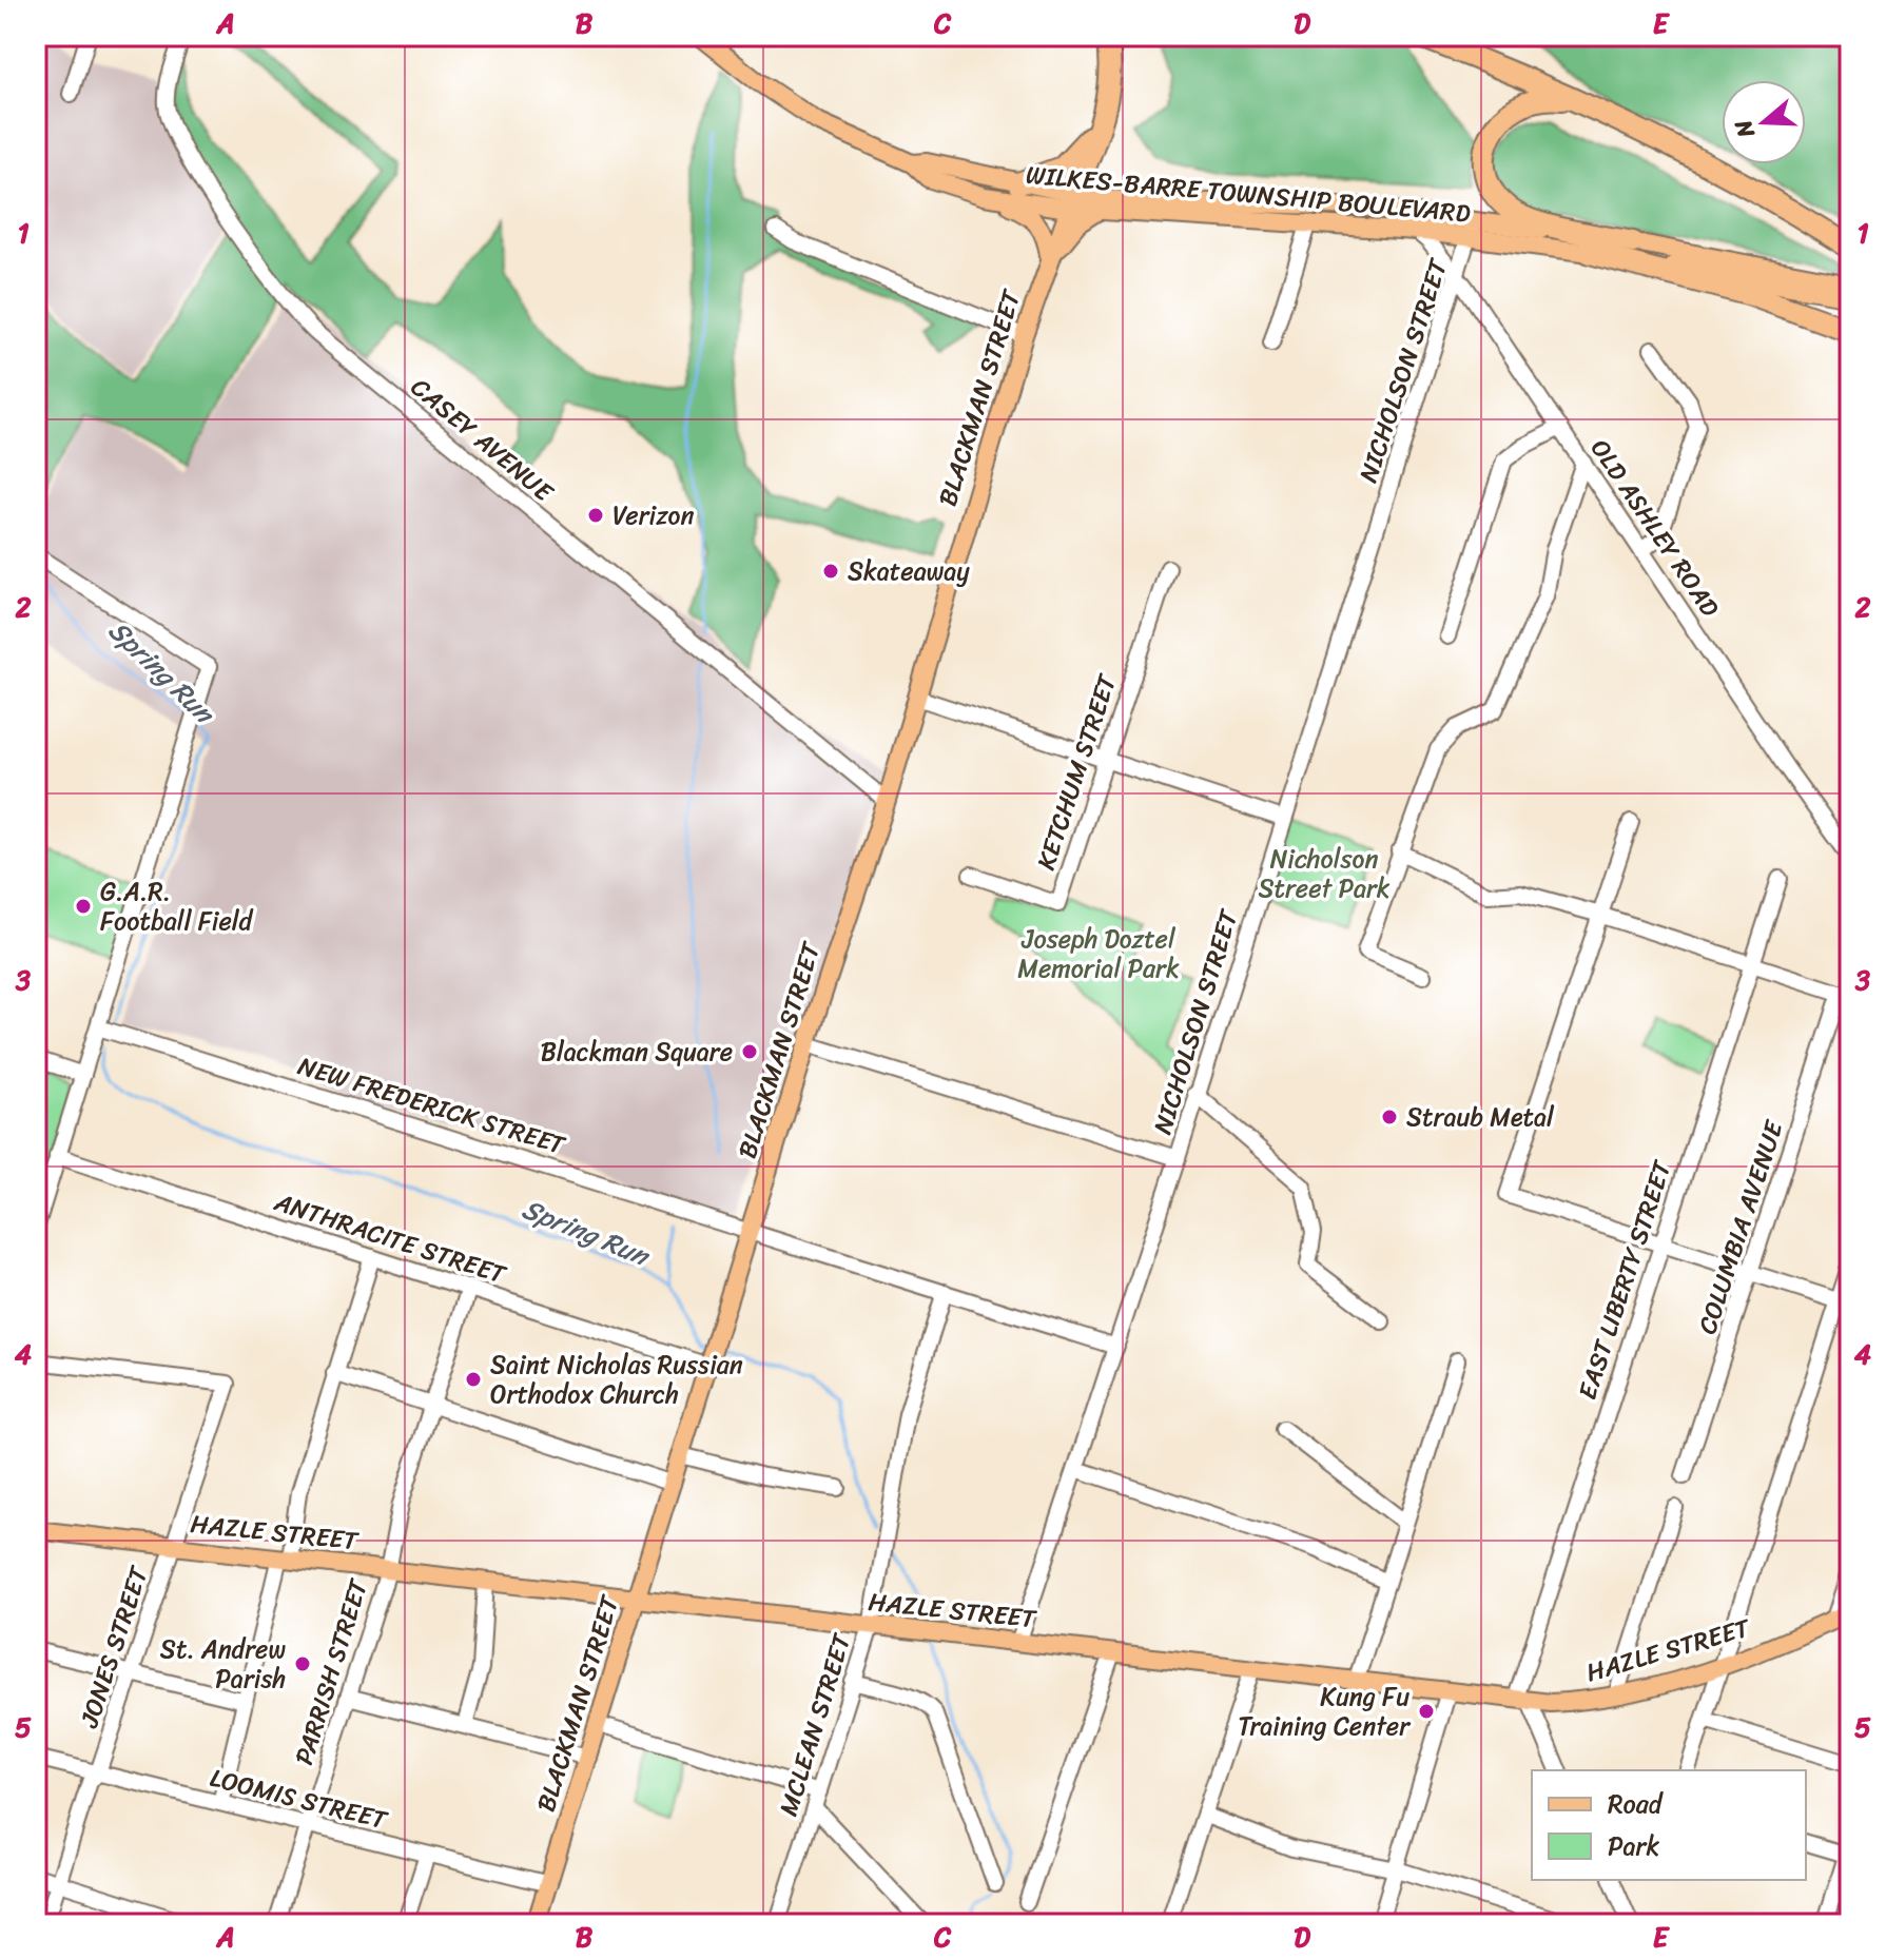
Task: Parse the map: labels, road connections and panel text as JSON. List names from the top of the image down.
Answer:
{
  "streets": {
    "main road": ["WILKES-BARRE TOWNSHIP BOULEVARD", "BLACKMAN STREET", "HAZLE STREET"],
    "street": [
      "NICHOLSON STREET",
      "CASEY AVENUE",
      "OLD ASHLEY ROAD",
      "KETCHUM STREET",
      "NEW FREDERICK STREET",
      "COLUMBIA AVENUE",
      "ANTHRACITE STREET",
      "EAST LIBERTY STREET",
      "JONES STREET",
      "PARRISH STREET",
      "MCLEAN STREET",
      "LOOMIS STREET"
    ]
  },
  "crossings": [
    ["WILKES-BARRE TOWNSHIP BOULEVARD", "NICHOLSON STREET"],
    ["WILKES-BARRE TOWNSHIP BOULEVARD", "BLACKMAN STREET"],
    ["WILKES-BARRE TOWNSHIP BOULEVARD", "OLD ASHLEY ROAD"],
    ["NICHOLSON STREET", "OLD ASHLEY ROAD"],
    ["NICHOLSON STREET", "NEW FREDERICK STREET"],
    ["NICHOLSON STREET", "HAZLE STREET"],
    ["BLACKMAN STREET", "CASEY AVENUE"],
    ["BLACKMAN STREET", "NEW FREDERICK STREET"],
    ["BLACKMAN STREET", "ANTHRACITE STREET"],
    ["BLACKMAN STREET", "HAZLE STREET"],
    ["BLACKMAN STREET", "LOOMIS STREET"],
    ["NEW FREDERICK STREET", "MCLEAN STREET"],
    ["ANTHRACITE STREET", "PARRISH STREET"],
    ["EAST LIBERTY STREET", "HAZLE STREET"],
    ["HAZLE STREET", "JONES STREET"],
    ["HAZLE STREET", "PARRISH STREET"],
    ["HAZLE STREET", "MCLEAN STREET"],
    ["JONES STREET", "LOOMIS STREET"],
    ["PARRISH STREET", "LOOMIS STREET"]
  ],
  "water": ["Spring Run"],
  "parks": ["Nicholson Street Park", "Joseph Doztel Memorial Park"],
  "places": [
    "Verizon",
    "Skateaway",
    "G.A.R. Football Field",
    "Blackman Square",
    "Straub Metal",
    "Saint Nicholas Russian Orthodox Church",
    "St. Andrew Parish",
    "Kung Fu Training Center"
  ],
  "legend": ["Road", "Park"],
  "north": "left",
  "grid": {
    "columns": [
      "A",
      "B",
      "C",
      "D",
      "E"
    ],
    "rows": [
      "1",
      "2",
      "3",
      "4",
      "5"
    ]
  }
}
